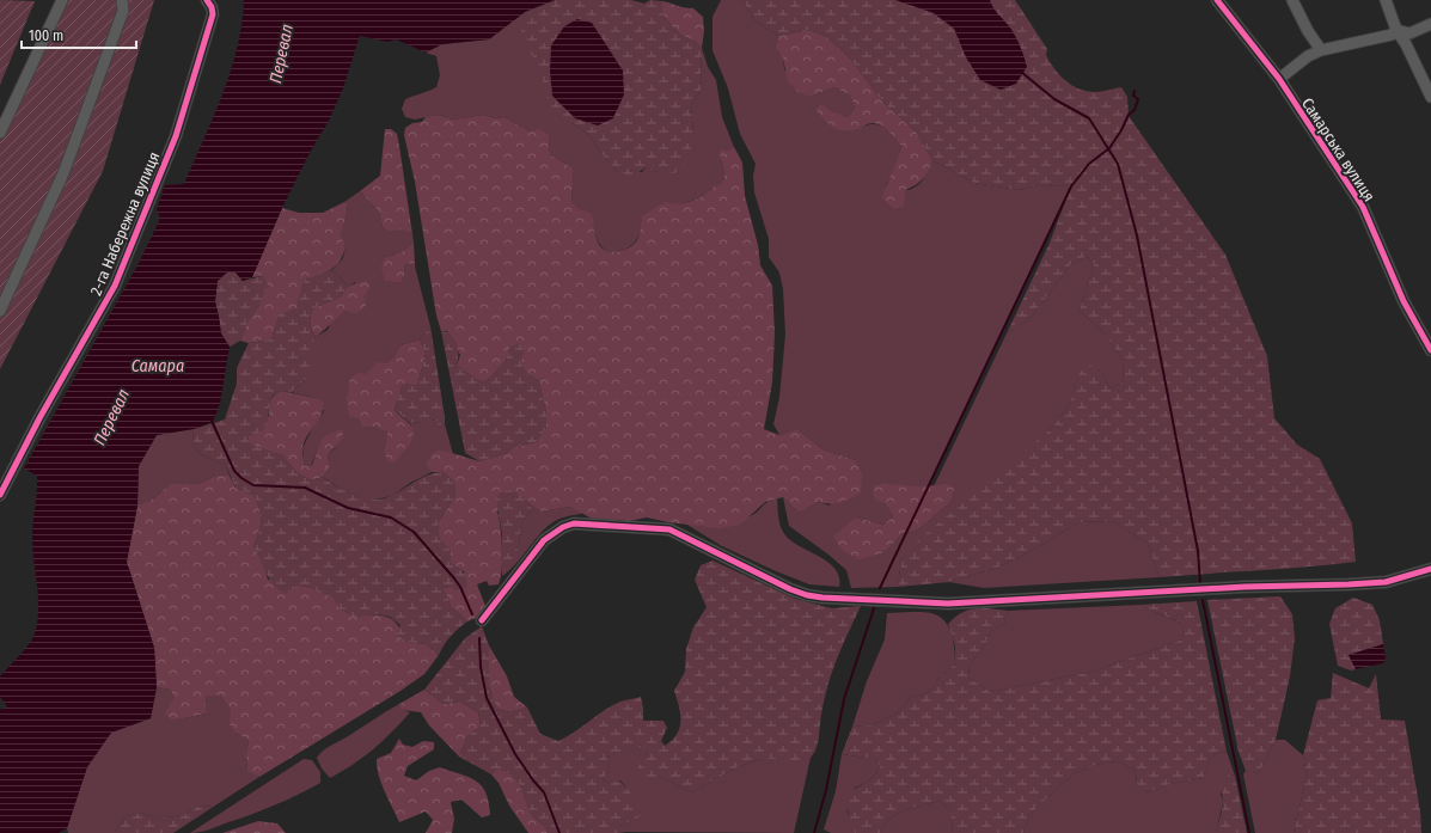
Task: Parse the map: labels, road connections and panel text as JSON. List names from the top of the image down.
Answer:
{
  "streets": {
    "street": ["Самарська вулиця", "2-га Набережна вулиця"]
  },
  "water": ["Перевал", "Самара"],
  "scale_bar": "100 m"
}
